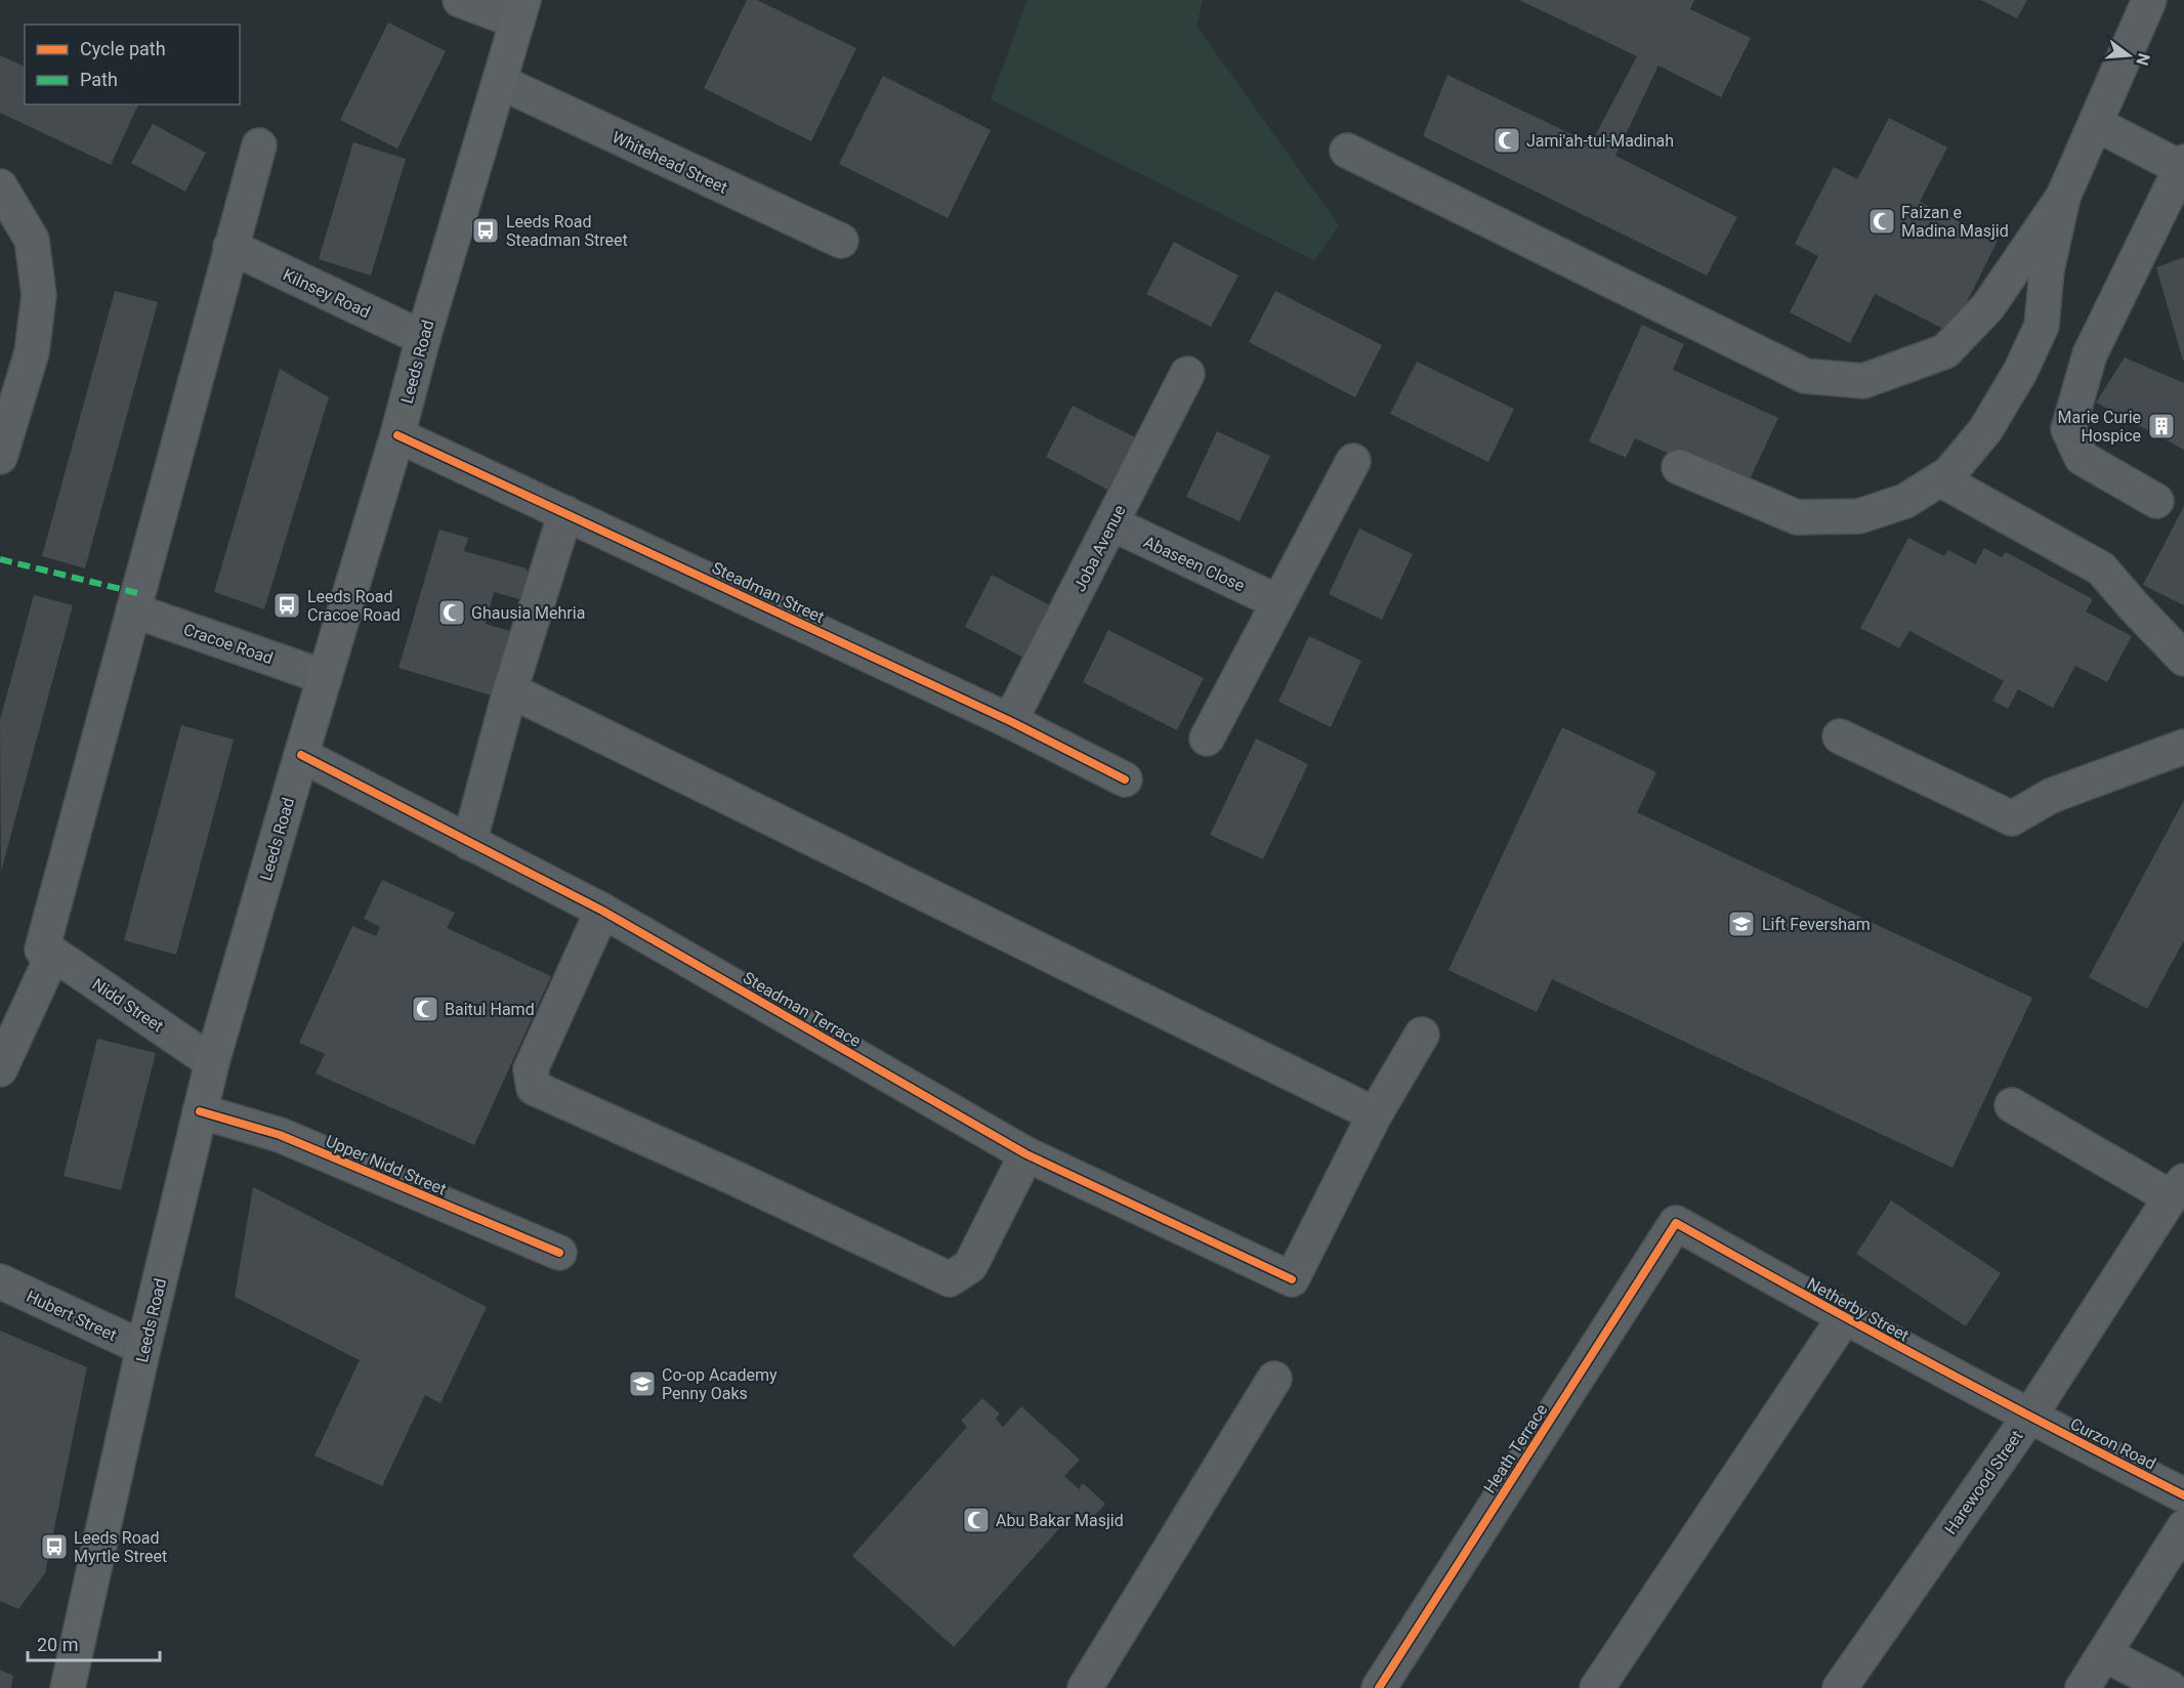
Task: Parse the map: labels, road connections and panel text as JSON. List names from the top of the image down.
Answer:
{
  "streets": {
    "main road": ["Leeds Road"],
    "street": [
      "Whitehead Street",
      "Kilnsey Road",
      "Joba Avenue",
      "Abaseen Close",
      "Steadman Street",
      "Cracoe Road",
      "Nidd Street",
      "Steadman Terrace",
      "Upper Nidd Street",
      "Netherby Street",
      "Hubert Street",
      "Curzon Road",
      "Heath Terrace",
      "Harewood Street"
    ]
  },
  "crossings": [
    ["Whitehead Street", "Leeds Road"],
    ["Kilnsey Road", "Leeds Road"],
    ["Leeds Road", "Steadman Street"],
    ["Leeds Road", "Cracoe Road"],
    ["Leeds Road", "Nidd Street"],
    ["Leeds Road", "Steadman Terrace"],
    ["Leeds Road", "Upper Nidd Street"],
    ["Leeds Road", "Hubert Street"],
    ["Joba Avenue", "Abaseen Close"],
    ["Joba Avenue", "Steadman Street"],
    ["Netherby Street", "Curzon Road"],
    ["Netherby Street", "Heath Terrace"],
    ["Netherby Street", "Harewood Street"],
    ["Curzon Road", "Harewood Street"]
  ],
  "places": {
    "mosque": [
      "Jami'ah-tul-Madinah",
      "Faizan e Madina Masjid",
      "Ghausia Mehria",
      "Baitul Hamd",
      "Abu Bakar Masjid"
    ],
    "bus stop": ["Leeds Road Steadman Street", "Leeds Road Cracoe Road", "Leeds Road Myrtle Street"],
    "building": ["Marie Curie Hospice"],
    "school or university": ["Lift Feversham", "Co-op Academy Penny Oaks"]
  },
  "legend": ["Cycle path", "Path"],
  "scale_bar": "20 m",
  "north": "right"
}
